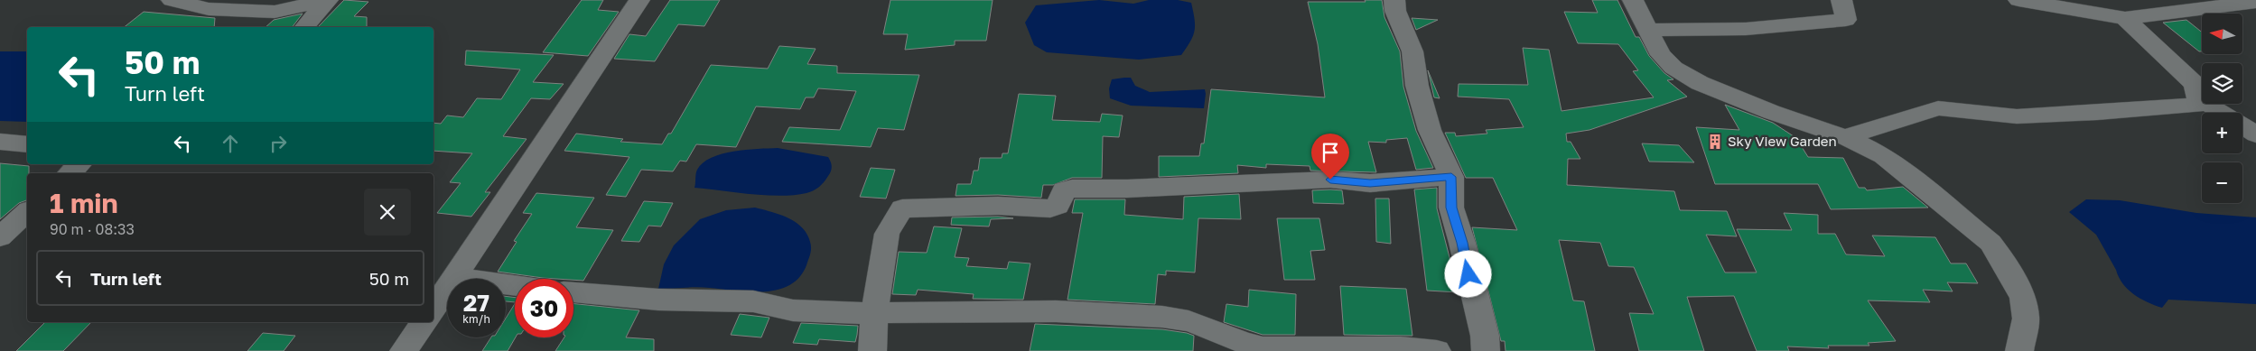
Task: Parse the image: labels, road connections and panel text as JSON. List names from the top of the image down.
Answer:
{
  "places": {
    "building": ["Sky View Garden"]
  },
  "north": "left",
  "page": {
    "map_buttons": ["+", "−"],
    "turn": ["50 m", "Turn left"],
    "heading": ["1 min", "90 m · 08:33"],
    "list": [
      {
        "name": "Turn left",
        "value": "50 m"
      }
    ],
    "speed": "27 km/h",
    "limit": "30"
  }
}
